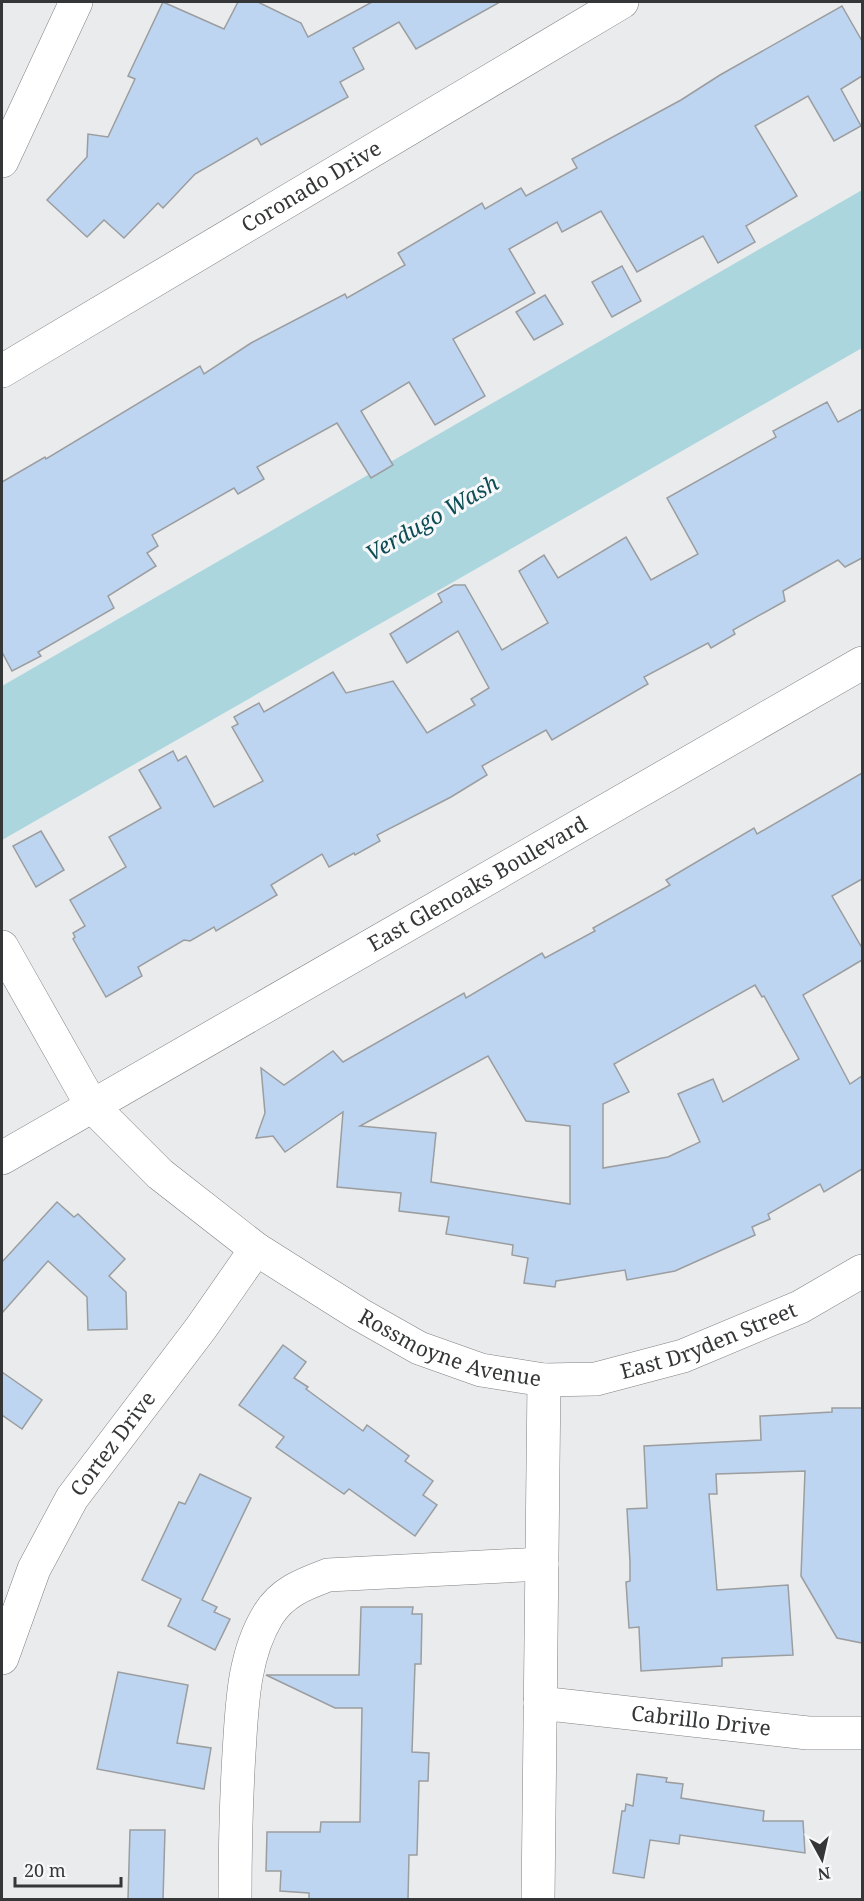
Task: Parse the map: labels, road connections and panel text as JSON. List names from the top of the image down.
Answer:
{
  "streets": {
    "street": [
      "Coronado Drive",
      "East Glenoaks Boulevard",
      "East Dryden Street",
      "Rossmoyne Avenue",
      "Cortez Drive",
      "Cabrillo Drive"
    ]
  },
  "crossings": [
    ["East Glenoaks Boulevard", "Rossmoyne Avenue"],
    ["East Dryden Street", "Rossmoyne Avenue"],
    ["Rossmoyne Avenue", "Cortez Drive"],
    ["Rossmoyne Avenue", "Cabrillo Drive"]
  ],
  "water": ["Verdugo Wash"],
  "scale_bar": "20 m",
  "north": "bottom"
}
